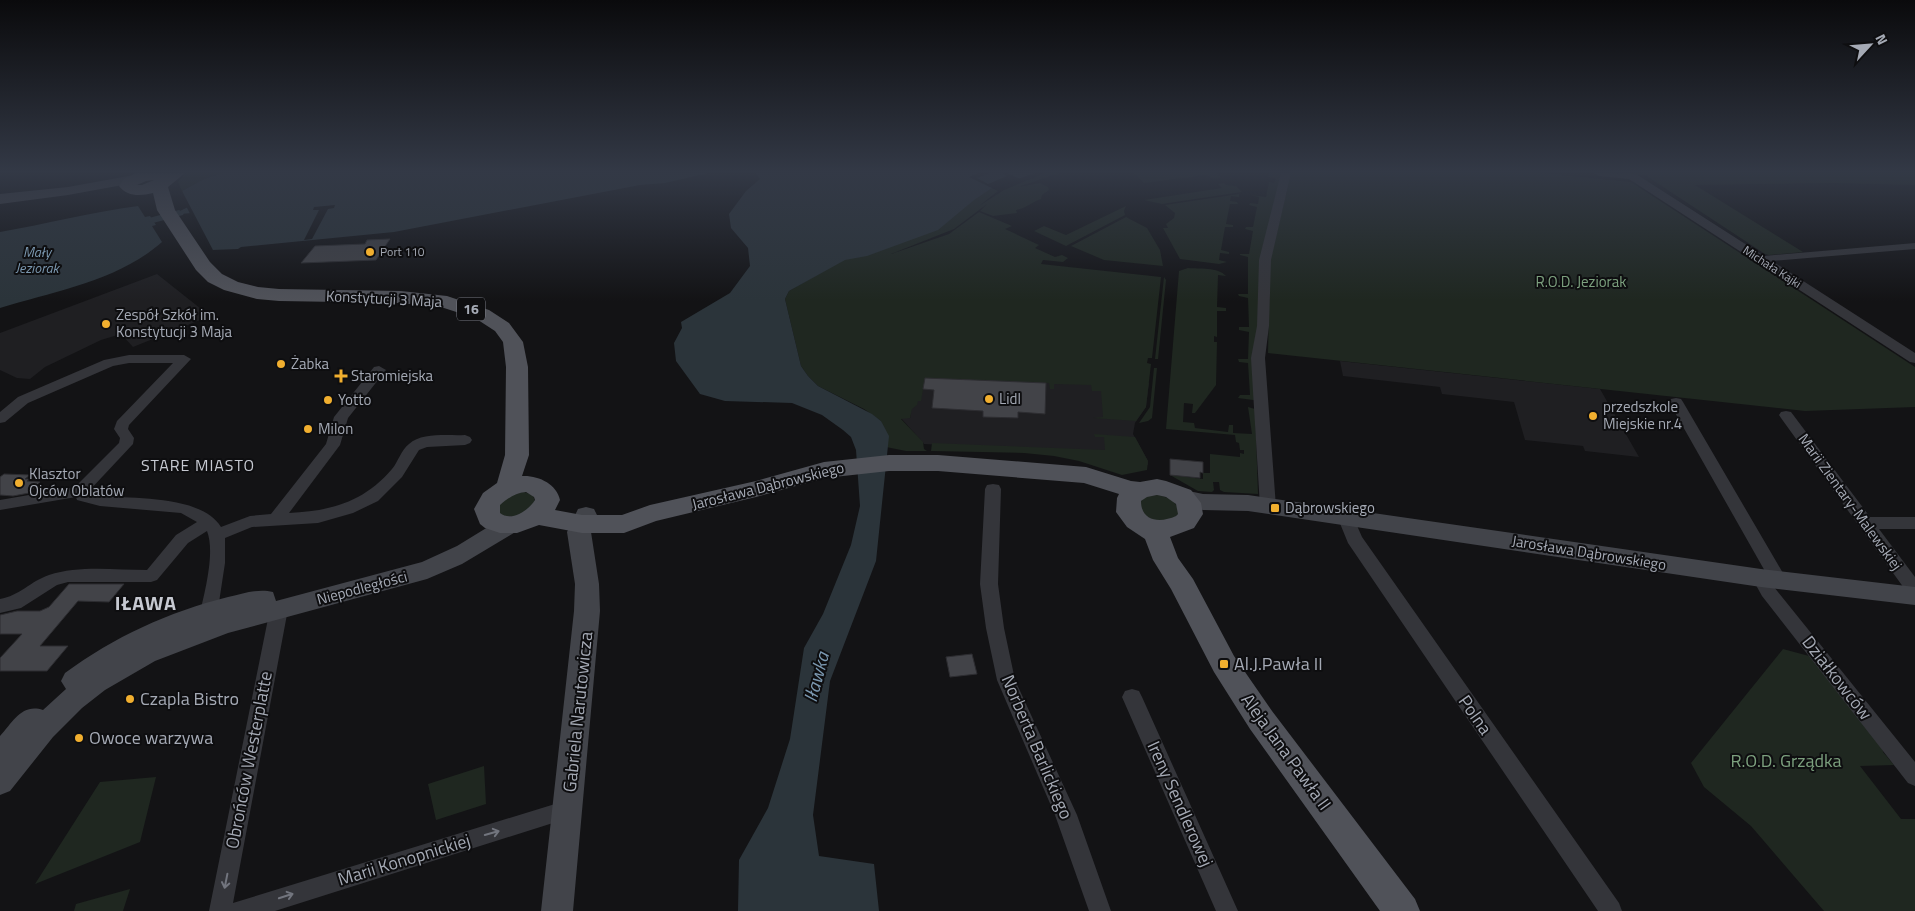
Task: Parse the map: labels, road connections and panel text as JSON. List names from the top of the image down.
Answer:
{
  "streets": {
    "main road": [
      "Konstytucji 3 Maja",
      "16",
      "Jarosława Dąbrowskiego",
      "Aleja Jana Pawła II"
    ],
    "street": [
      "Michała Kajki",
      "Marii Zientary-Malewskiej",
      "Niepodległości",
      "Działkowców",
      "Gabriela Narutowicza",
      "Polna",
      "Norberta Barlickiego",
      "Obrońców Westerplatte",
      "Ireny Sendlerowej",
      "Marii Konopnickiej"
    ]
  },
  "crossings": [
    ["Jarosława Dąbrowskiego", "Działkowców"],
    ["Jarosława Dąbrowskiego", "Gabriela Narutowicza"],
    ["Jarosława Dąbrowskiego", "Polna"],
    ["Jarosława Dąbrowskiego", "Aleja Jana Pawła II"],
    ["Niepodległości", "Obrońców Westerplatte"],
    ["Gabriela Narutowicza", "Marii Konopnickiej"]
  ],
  "one_way": ["Obrońców Westerplatte", "Marii Konopnickiej"],
  "districts": ["STARE MIASTO", "IŁAWA"],
  "water": ["Mały Jeziorak", "Iławka"],
  "parks": ["R.O.D. Jeziorak", "R.O.D. Grządka"],
  "places": {
    "other": [
      "Port 110",
      "Zespół Szkół im. Konstytucji 3 Maja",
      "Żabka",
      "Lidl",
      "Yotto",
      "przedszkole Miejskie nr.4",
      "Milon",
      "Klasztor Ojców Oblatów",
      "Czapla Bistro",
      "Owoce warzywa"
    ],
    "health": ["Staromiejska"],
    "transit": ["Dąbrowskiego", "Al.J.Pawła II"]
  },
  "north": "top right"
}
